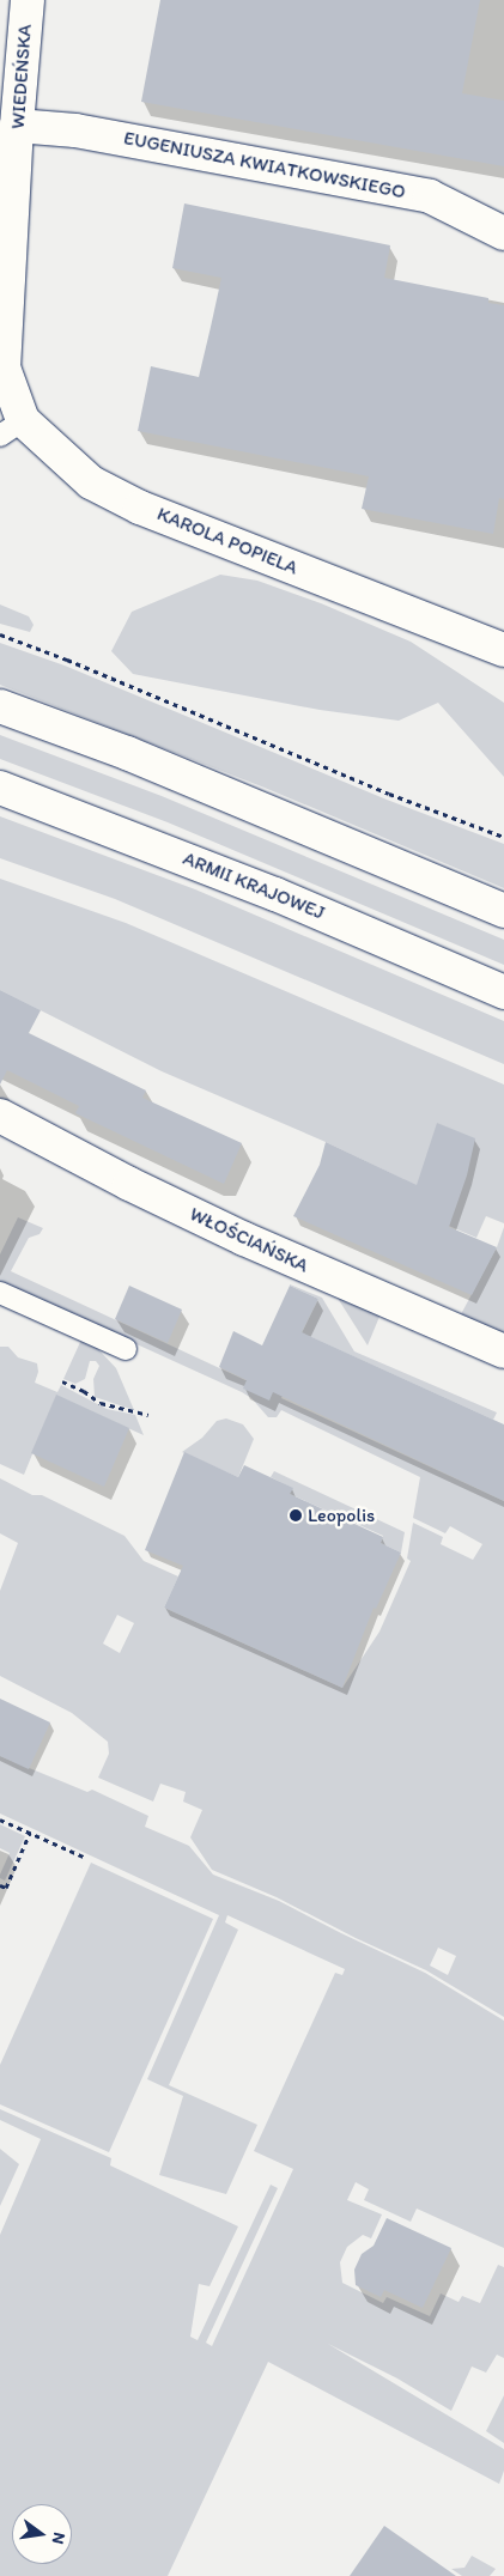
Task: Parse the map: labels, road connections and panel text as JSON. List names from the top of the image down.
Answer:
{
  "streets": {
    "street": [
      "WIEDEŃSKA",
      "EUGENIUSZA KWIATKOWSKIEGO",
      "KAROLA POPIELA",
      "ARMII KRAJOWEJ",
      "WŁOŚCIAŃSKA"
    ]
  },
  "crossings": [
    ["WIEDEŃSKA", "EUGENIUSZA KWIATKOWSKIEGO"],
    ["WIEDEŃSKA", "KAROLA POPIELA"]
  ],
  "places": ["Leopolis"],
  "north": "right"
}
